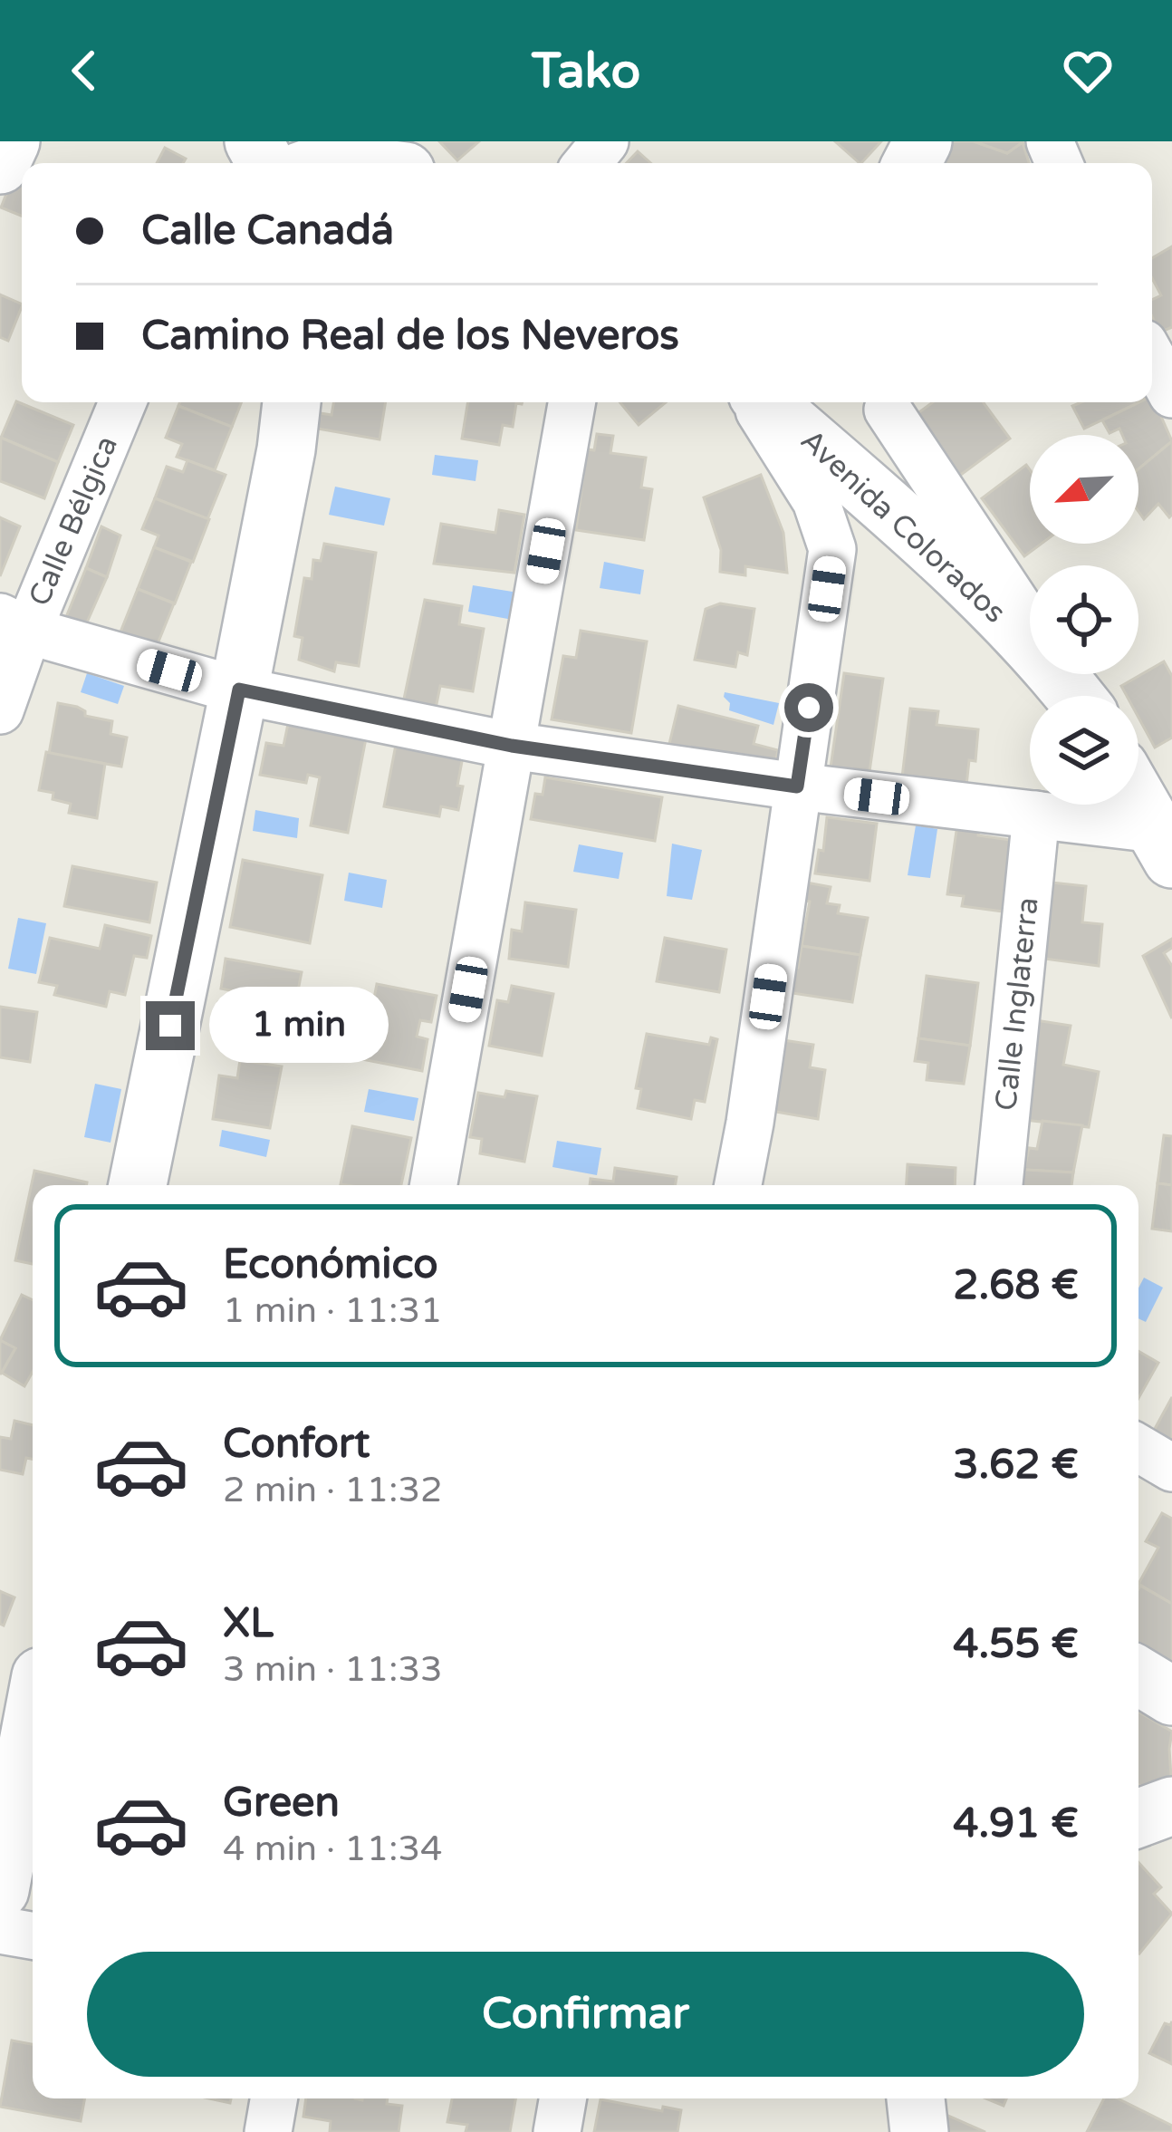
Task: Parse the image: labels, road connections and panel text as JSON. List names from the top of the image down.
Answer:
{
  "streets": {
    "street": ["Calle Bélgica", "Avenida Colorados", "Calle Inglaterra"]
  },
  "north": "bottom left",
  "page": {
    "header": "Tako",
    "banner": ["Calle Canadá", "Camino Real de los Neveros"],
    "bubble": "1 min",
    "list": [
      {
        "name": "Económico",
        "note": "1 min · 11:31",
        "value": "2.68 €"
      },
      {
        "name": "Confort",
        "note": "2 min · 11:32",
        "value": "3.62 €"
      },
      {
        "name": "XL",
        "note": "3 min · 11:33",
        "value": "4.55 €"
      },
      {
        "name": "Green",
        "note": "4 min · 11:34",
        "value": "4.91 €"
      }
    ],
    "buttons": "Confirmar"
  }
}
